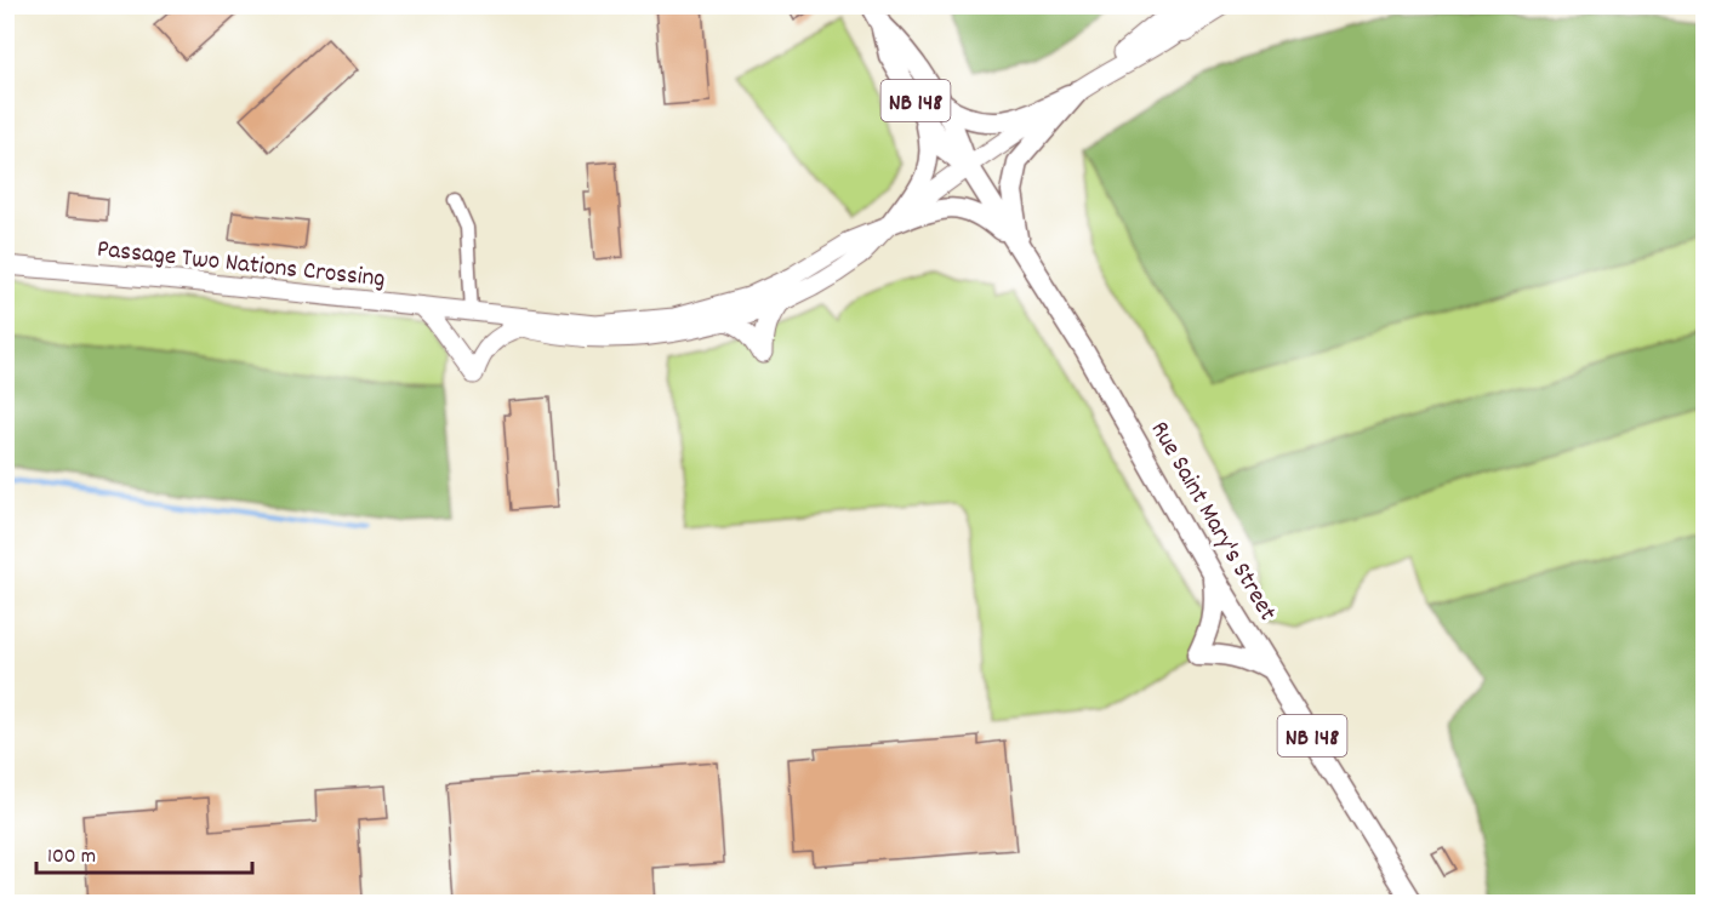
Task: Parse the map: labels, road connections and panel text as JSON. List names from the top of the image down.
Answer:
{
  "streets": {
    "main road": ["NB 148", "Passage Two Nations Crossing", "Rue Saint Mary's Street"]
  },
  "crossings": [
    ["Passage Two Nations Crossing", "Rue Saint Mary's Street"]
  ],
  "scale_bar": "100 m"
}
